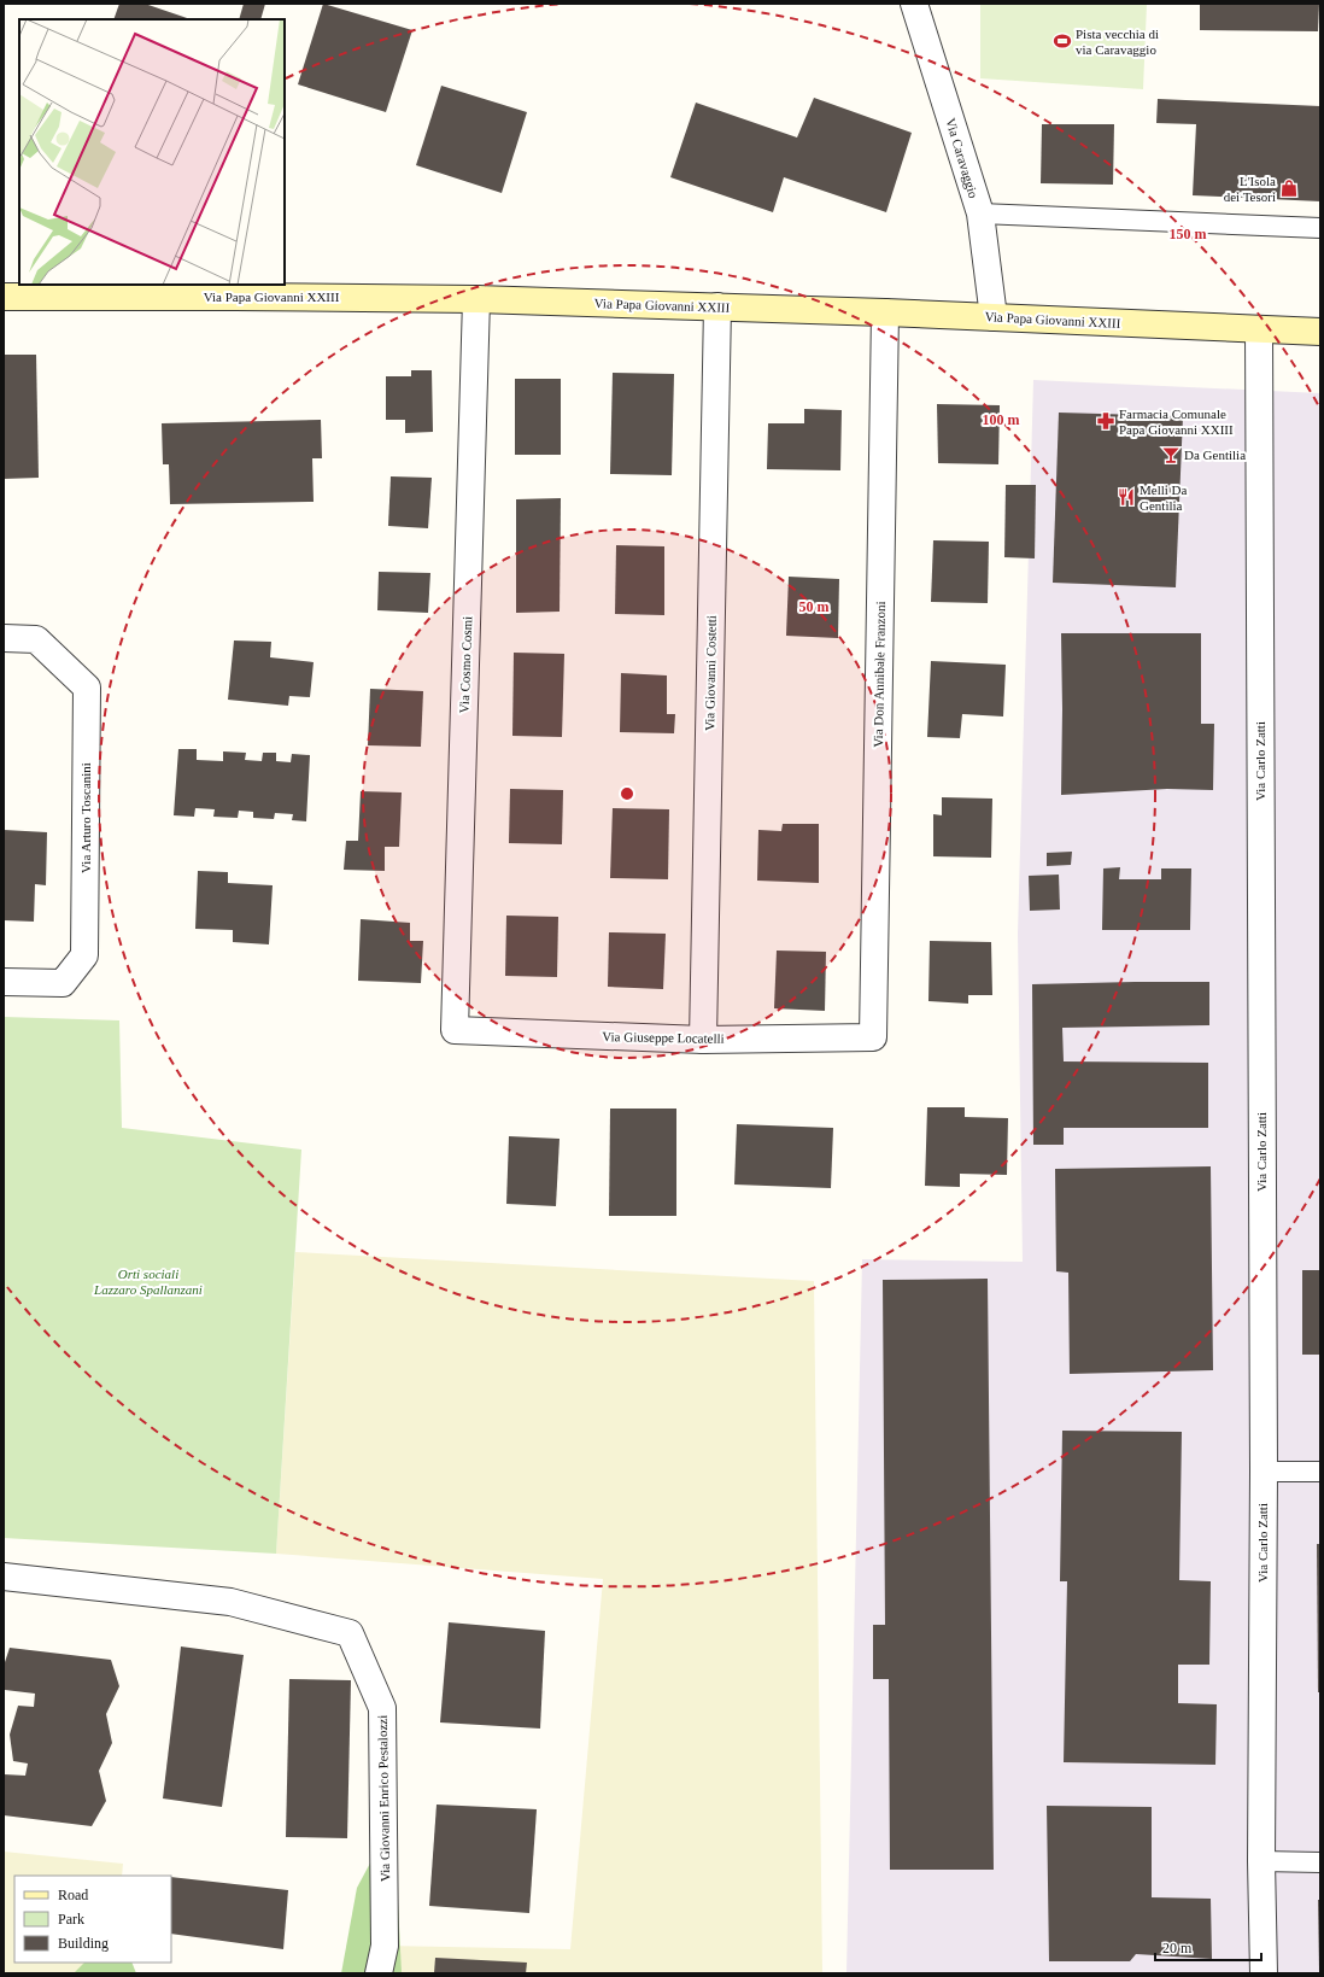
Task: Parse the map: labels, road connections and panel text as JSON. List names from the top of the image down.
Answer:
{
  "streets": {
    "main road": ["Via Papa Giovanni XXIII"],
    "street": [
      "Via Caravaggio",
      "Via Cosmo Cosmi",
      "Via Giovanni Costetti",
      "Via Don Annibale Franzoni",
      "Via Carlo Zatti",
      "Via Arturo Toscanini",
      "Via Giuseppe Locatelli",
      "Via Giovanni Enrico Pestalozzi"
    ]
  },
  "crossings": [
    ["Via Caravaggio", "Via Papa Giovanni XXIII"],
    ["Via Papa Giovanni XXIII", "Via Cosmo Cosmi"],
    ["Via Papa Giovanni XXIII", "Via Giovanni Costetti"],
    ["Via Papa Giovanni XXIII", "Via Don Annibale Franzoni"],
    ["Via Papa Giovanni XXIII", "Via Carlo Zatti"],
    ["Via Cosmo Cosmi", "Via Giuseppe Locatelli"],
    ["Via Giovanni Costetti", "Via Giuseppe Locatelli"],
    ["Via Don Annibale Franzoni", "Via Giuseppe Locatelli"]
  ],
  "parks": ["Orti sociali Lazzaro Spallanzani"],
  "places": {
    "sports": ["Pista vecchia di via Caravaggio"],
    "shop": ["L'Isola dei Tesori"],
    "pharmacy": ["Farmacia Comunale Papa Giovanni XXIII"],
    "bar": ["Da Gentilia"],
    "restaurant": ["Melli Da Gentilia"]
  },
  "legend": ["Road", "Park", "Building"],
  "scale_bar": "20 m",
  "rings": ["150 m", "100 m", "50 m"]
}
